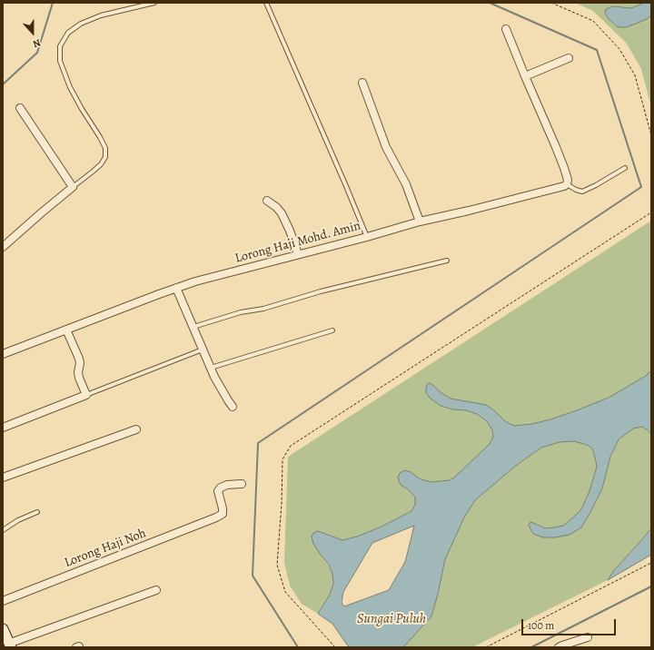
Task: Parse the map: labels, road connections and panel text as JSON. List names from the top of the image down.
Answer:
{
  "streets": {
    "street": ["Lorong Haji Mohd. Amin", "Lorong Haji Noh"]
  },
  "water": ["Sungai Puluh"],
  "scale_bar": "100 m",
  "north": "bottom"
}
